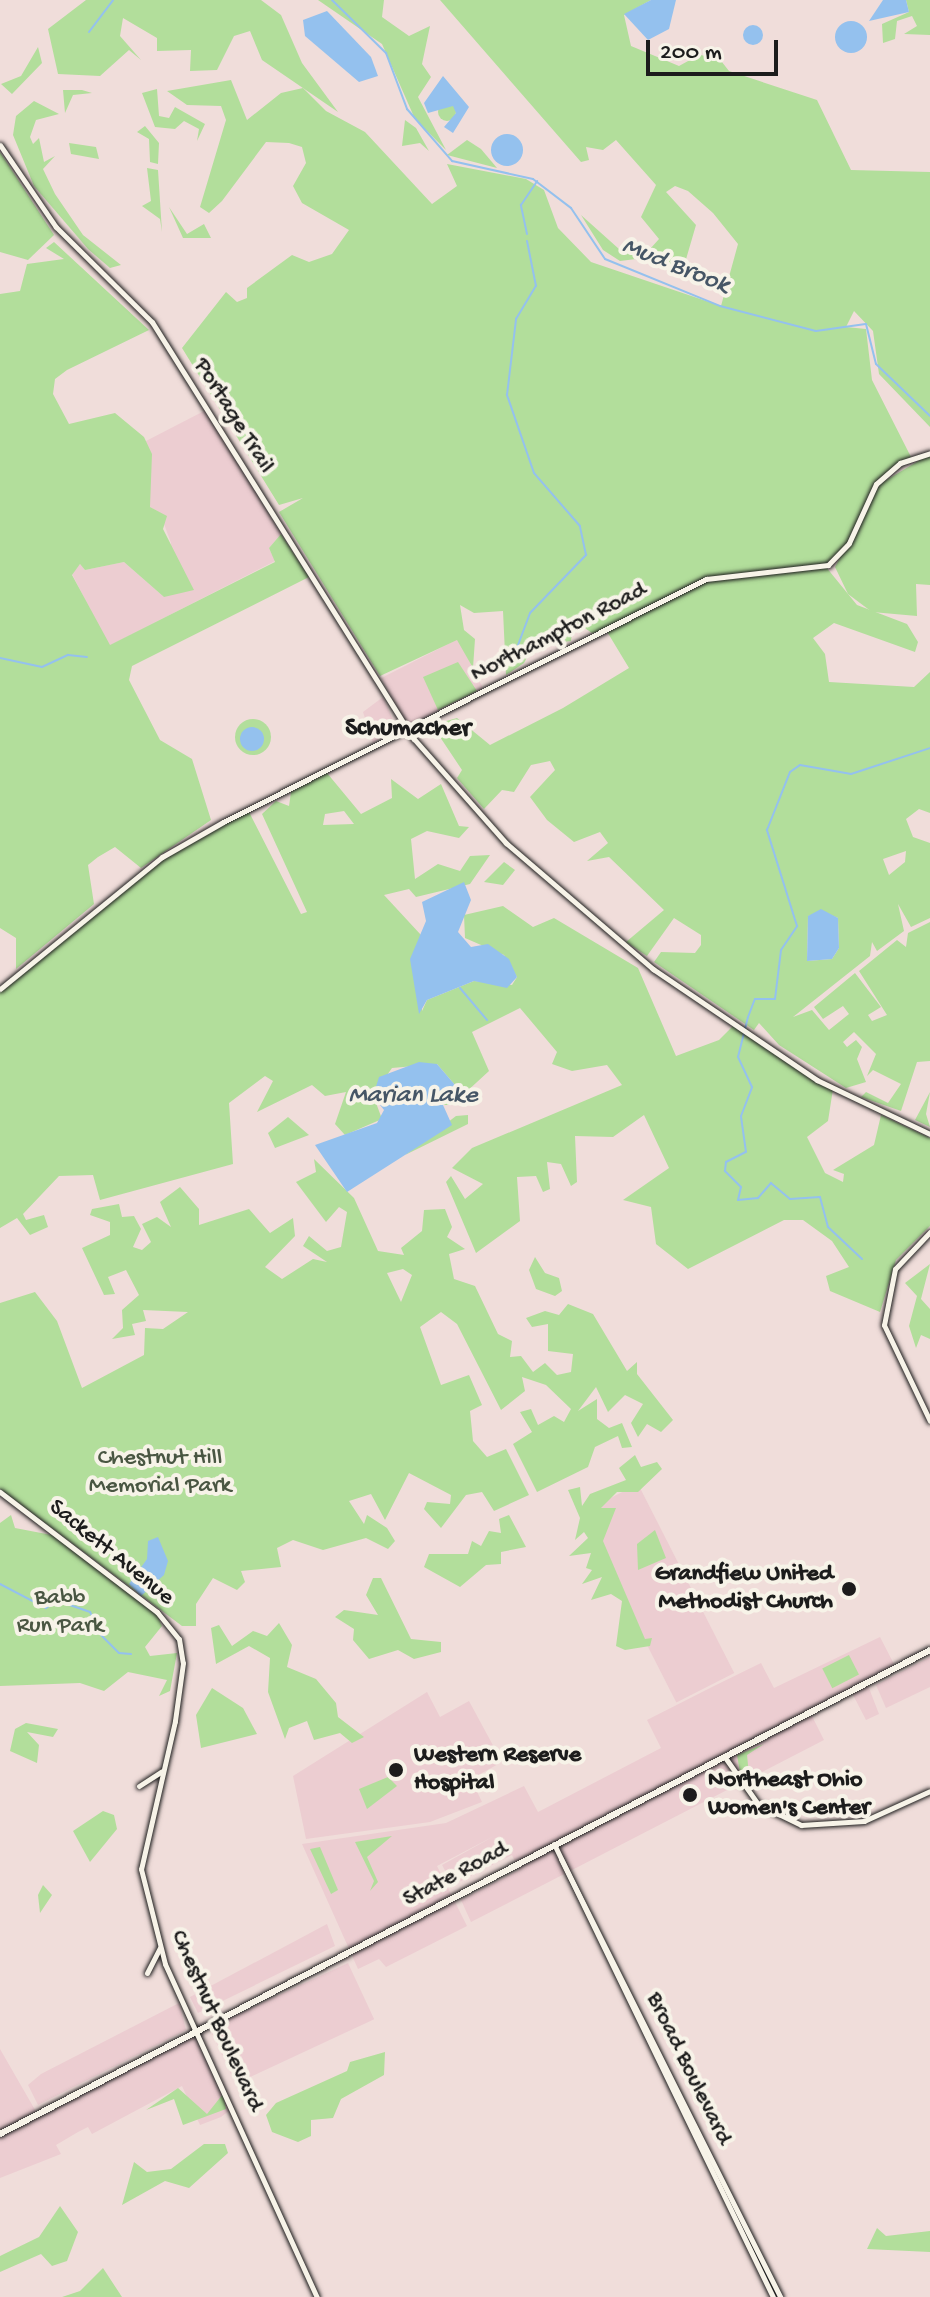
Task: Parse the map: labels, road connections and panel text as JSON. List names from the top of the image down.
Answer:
{
  "streets": {
    "main road": ["State Road"],
    "street": [
      "Portage Trail",
      "Northampton Road",
      "Sackett Avenue",
      "Chestnut Boulevard",
      "Broad Boulevard"
    ]
  },
  "crossings": [
    ["Portage Trail", "Northampton Road"],
    ["Sackett Avenue", "Chestnut Boulevard"],
    ["State Road", "Chestnut Boulevard"],
    ["State Road", "Broad Boulevard"]
  ],
  "districts": ["Schumacher"],
  "water": ["Mud Brook", "Marian Lake"],
  "parks": ["Chestnut Hill Memorial Park", "Babb Run Park"],
  "places": ["Grandfiew United Methodist Church", "Western Reserve Hospital", "Northeast Ohio Women's Center"],
  "scale_bar": "200 m"
}
